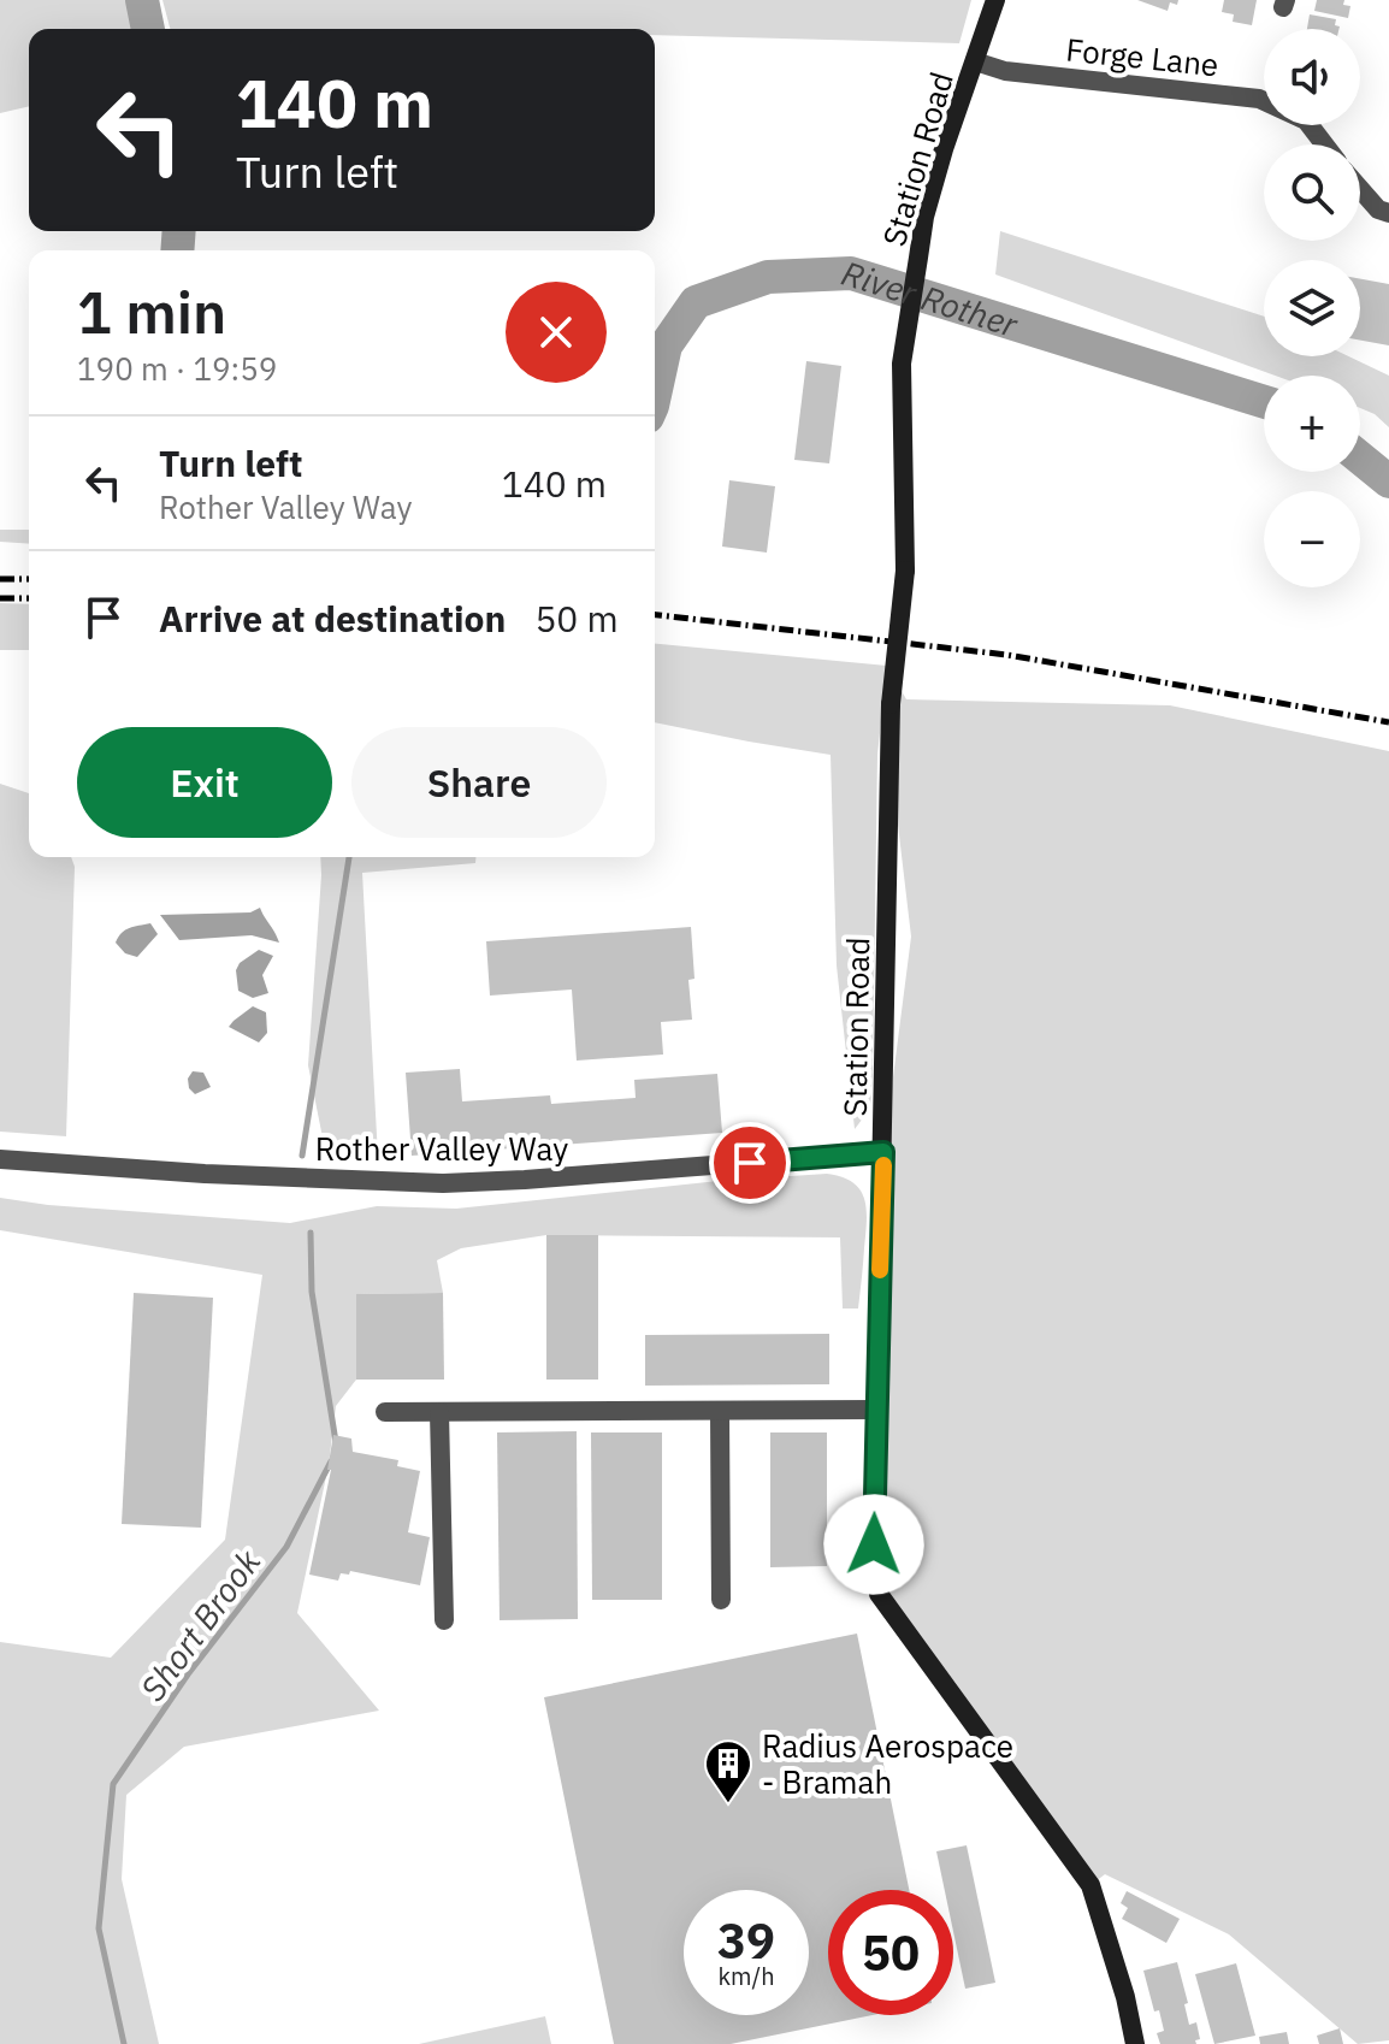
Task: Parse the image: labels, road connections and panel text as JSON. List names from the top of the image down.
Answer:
{
  "streets": {
    "main road": ["Station Road"],
    "street": ["Forge Lane", "Rother Valley Way"]
  },
  "crossings": [
    ["Forge Lane", "Station Road"],
    ["Station Road", "Rother Valley Way"]
  ],
  "water": ["River Rother", "Short Brook"],
  "places": {
    "building": ["Radius Aerospace - Bramah"]
  },
  "page": {
    "map_buttons": ["+", "−"],
    "turn": ["140 m", "Turn left"],
    "heading": ["1 min", "190 m · 19:59"],
    "list": [
      {
        "name": "Turn left",
        "note": "Rother Valley Way",
        "value": "140 m"
      },
      {
        "name": "Arrive at destination",
        "value": "50 m"
      }
    ],
    "buttons": ["Exit", "Share"],
    "speed": "39 km/h",
    "limit": "50"
  }
}
